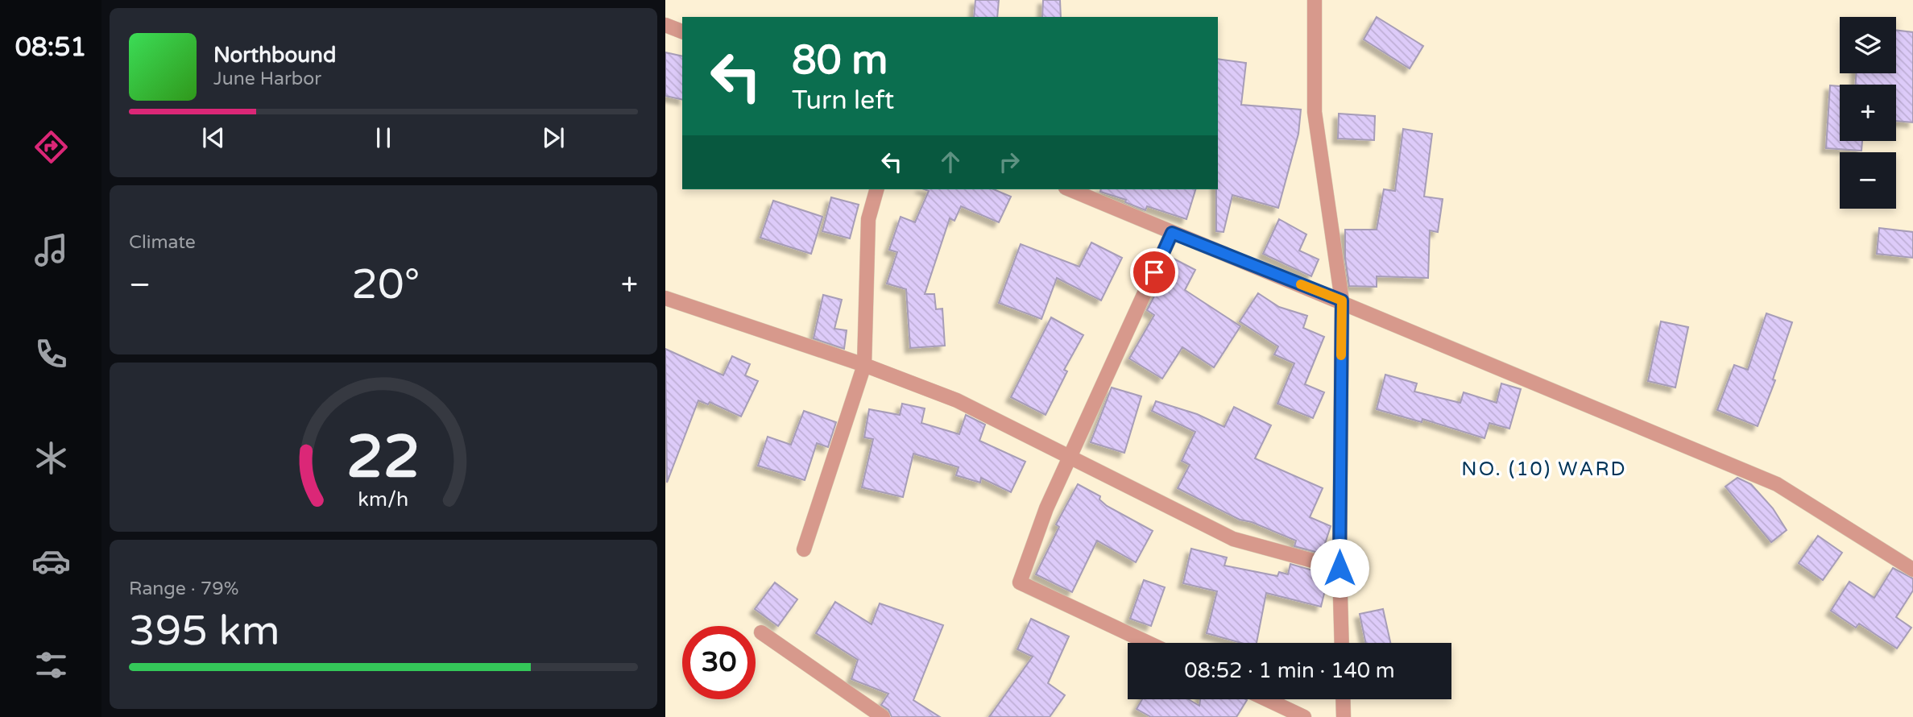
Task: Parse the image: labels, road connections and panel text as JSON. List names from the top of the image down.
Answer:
{
  "districts": ["NO. (10) WARD"],
  "page": {
    "tabs": "08:51",
    "map_buttons": ["+", "−"],
    "turn": ["80 m", "Turn left"],
    "song": ["Northbound", "June Harbor"],
    "tile": [
      "Climate",
      ["Range · 79%", "395 km"]
    ],
    "heat": ["−", "20°", "+"],
    "limit": "30",
    "trip": "08:52 · 1 min · 140 m",
    "gauge": ["22", "km/h"]
  }
}
